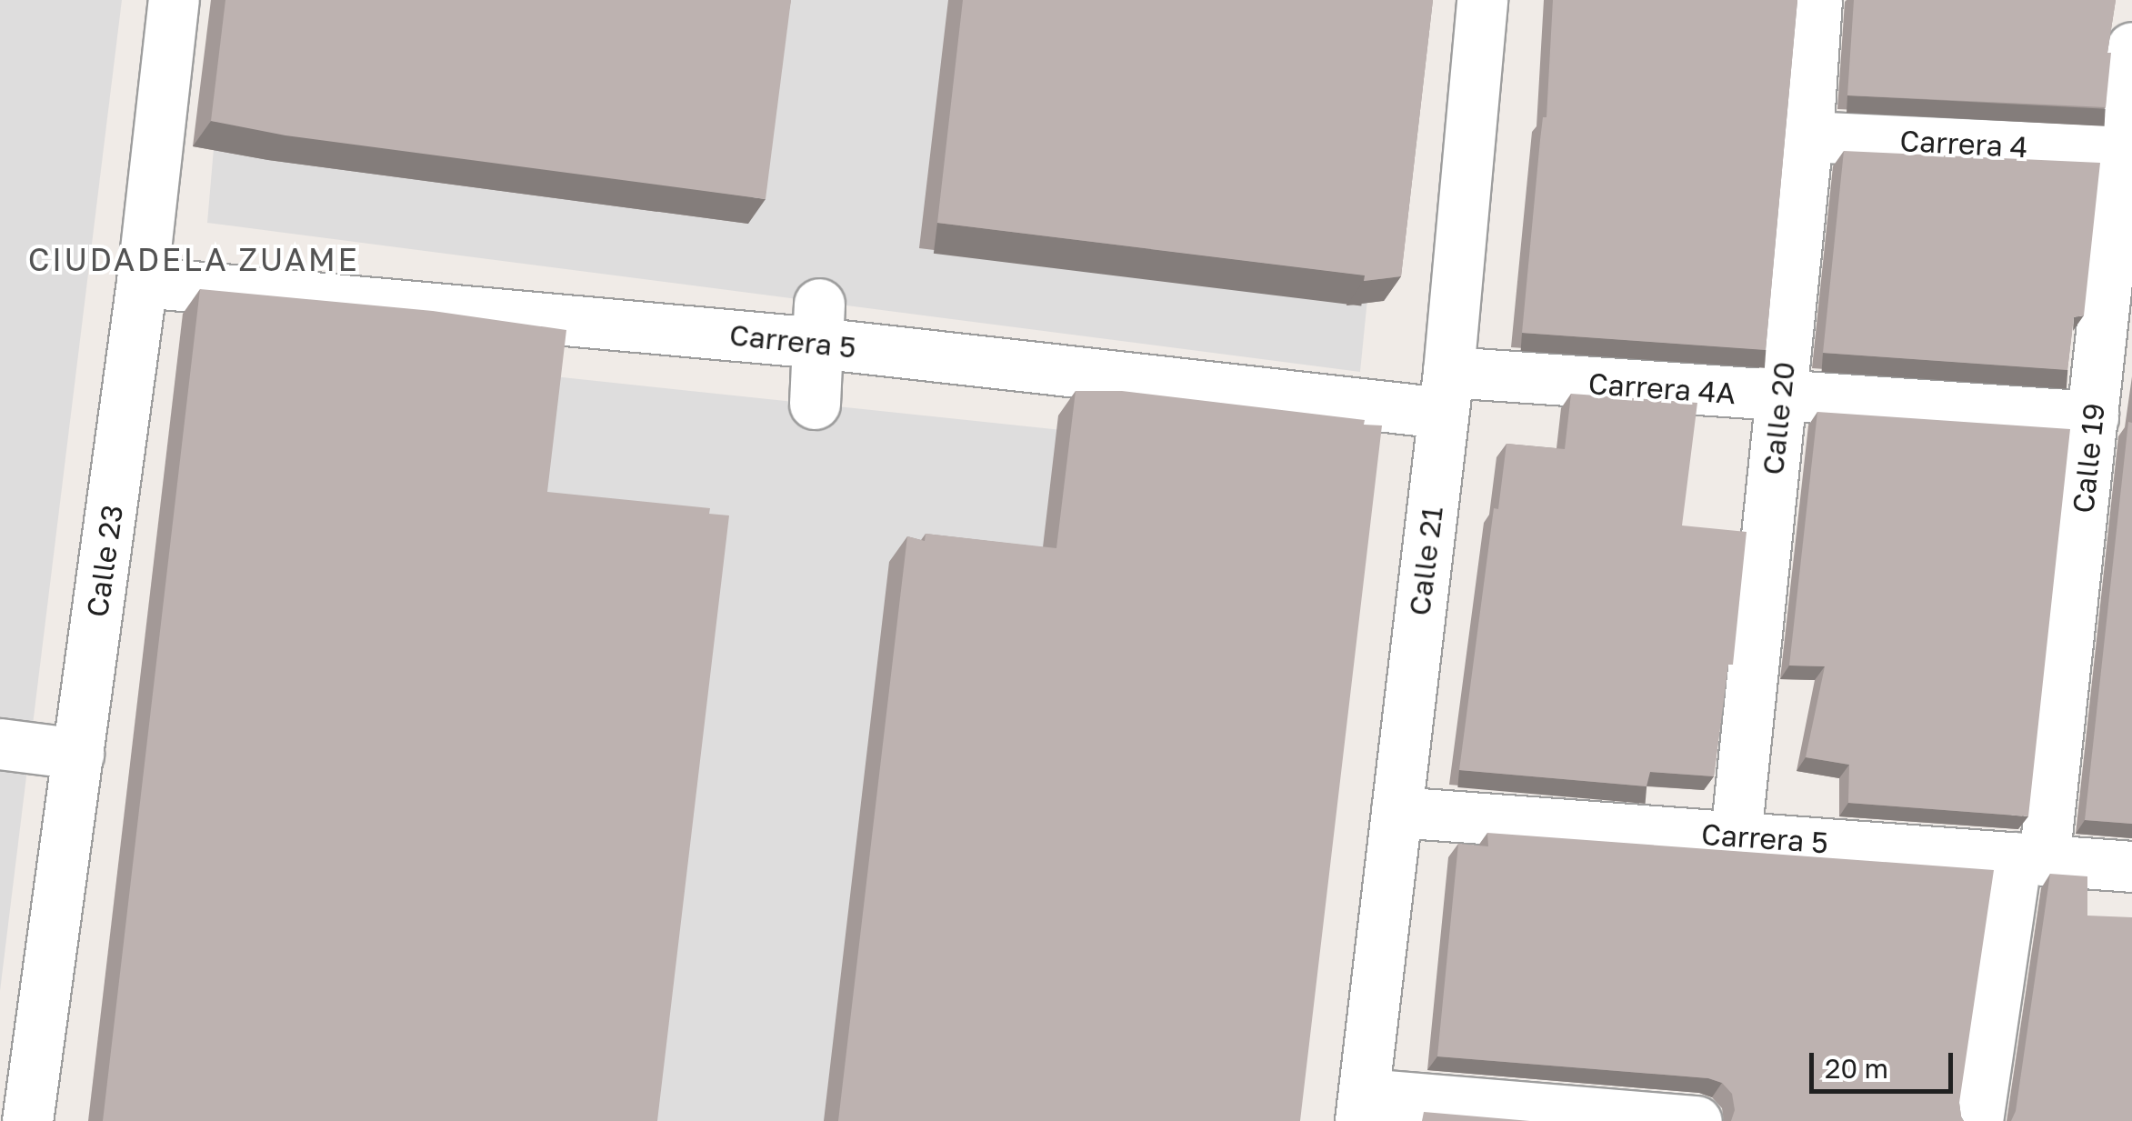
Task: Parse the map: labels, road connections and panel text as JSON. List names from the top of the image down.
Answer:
{
  "streets": {
    "street": [
      "Carrera 4",
      "Carrera 5",
      "Carrera 4A",
      "Calle 20",
      "Calle 19",
      "Calle 23",
      "Calle 21"
    ]
  },
  "crossings": [
    ["Carrera 4", "Calle 20"],
    ["Carrera 4", "Calle 19"],
    ["Carrera 5", "Carrera 4A"],
    ["Carrera 5", "Calle 20"],
    ["Carrera 5", "Calle 19"],
    ["Carrera 5", "Calle 23"],
    ["Carrera 5", "Calle 21"],
    ["Carrera 4A", "Calle 20"],
    ["Carrera 4A", "Calle 19"],
    ["Carrera 4A", "Calle 21"]
  ],
  "districts": ["CIUDADELA ZUAME"],
  "scale_bar": "20 m"
}
